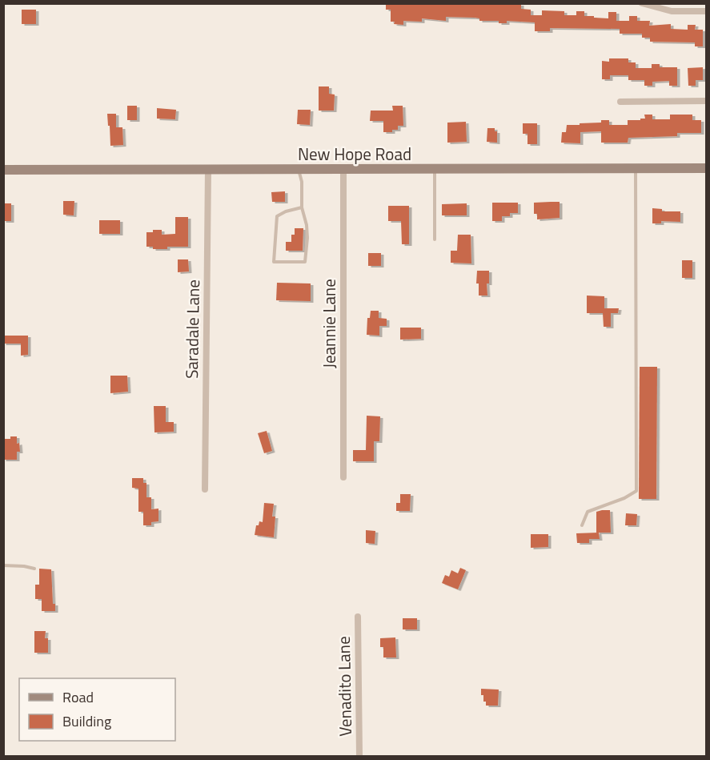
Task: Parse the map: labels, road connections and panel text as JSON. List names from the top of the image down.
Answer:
{
  "streets": {
    "main road": ["New Hope Road"],
    "street": ["Jeannie Lane", "Saradale Lane", "Venadito Lane"]
  },
  "crossings": [
    ["New Hope Road", "Jeannie Lane"],
    ["New Hope Road", "Saradale Lane"]
  ],
  "legend": ["Road", "Building"]
}
